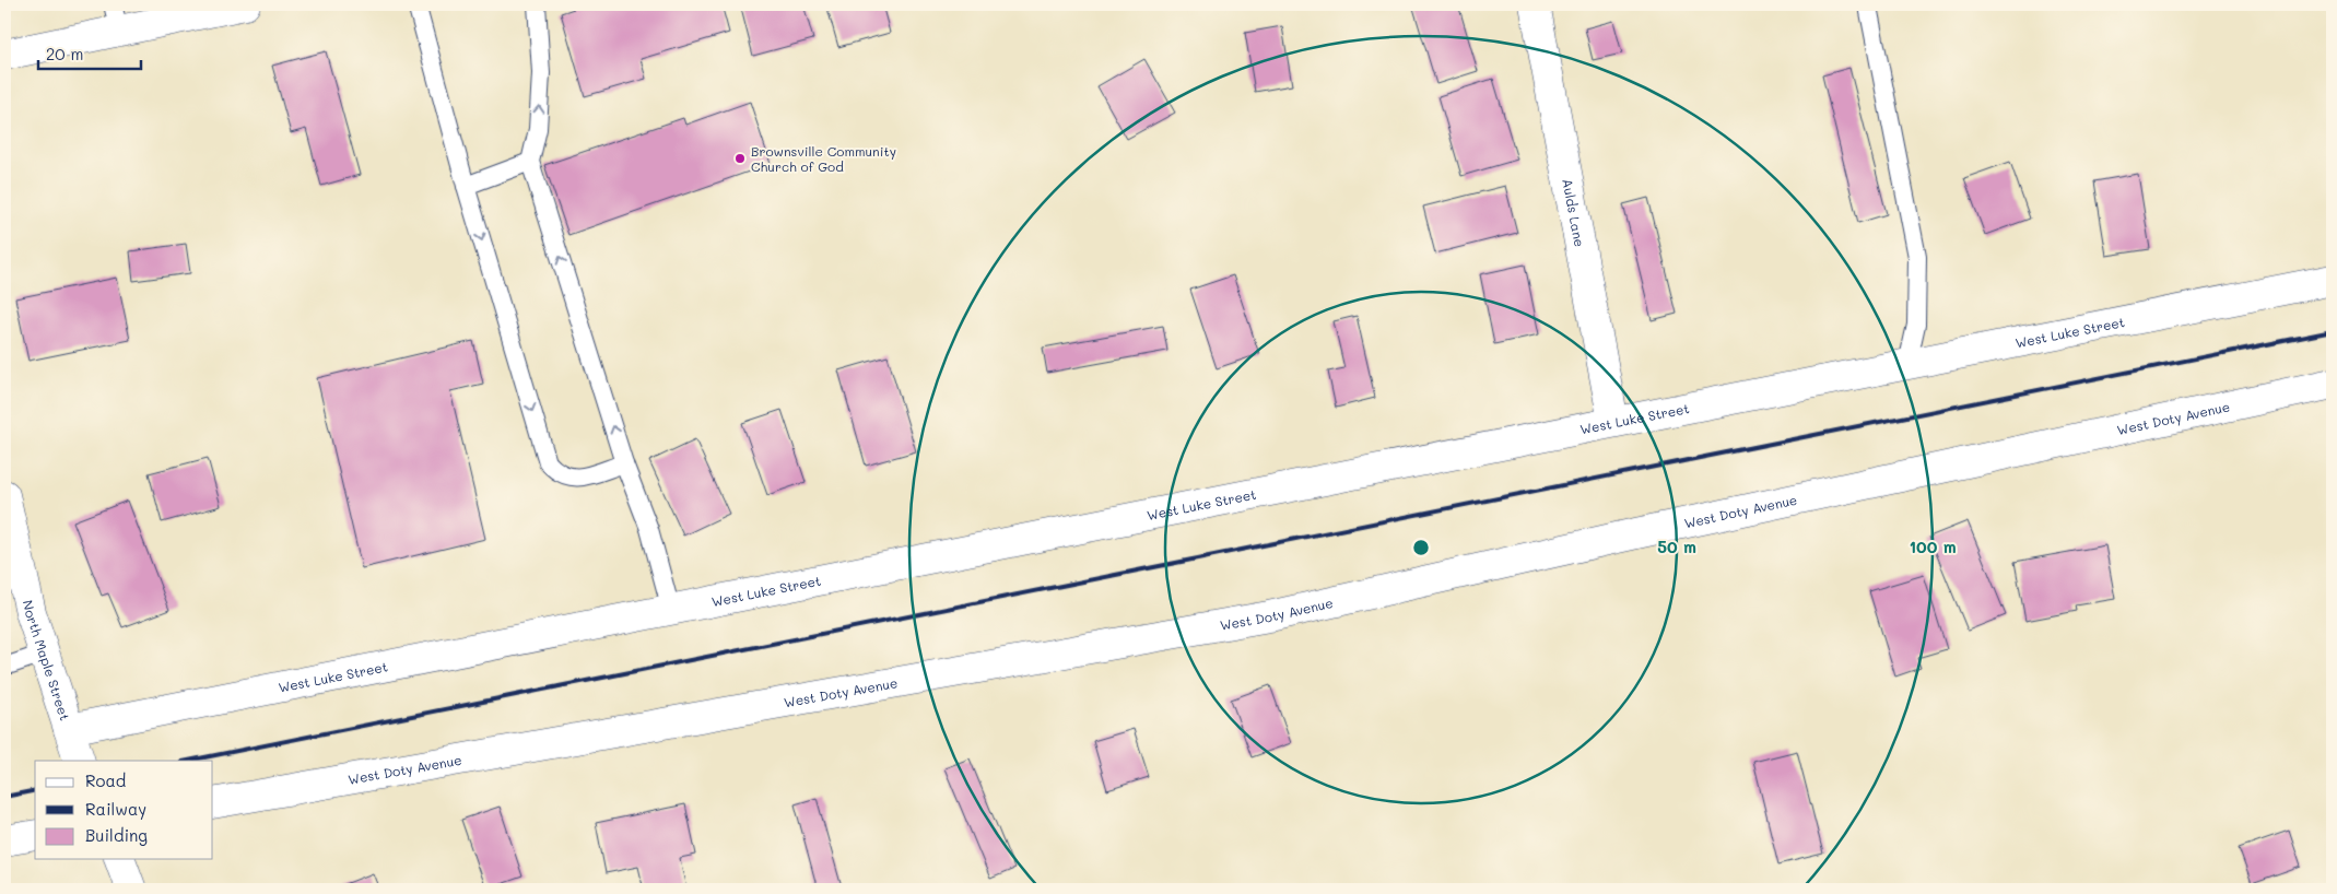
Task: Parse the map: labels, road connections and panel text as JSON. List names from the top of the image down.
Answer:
{
  "streets": {
    "street": [
      "Aulds Lane",
      "West Luke Street",
      "West Doty Avenue",
      "North Maple Street"
    ]
  },
  "crossings": [
    ["Aulds Lane", "West Luke Street"],
    ["West Luke Street", "North Maple Street"]
  ],
  "places": ["Brownsville Community Church of God"],
  "legend": ["Road", "Railway", "Building"],
  "scale_bar": "20 m",
  "rings": ["50 m", "100 m"]
}
